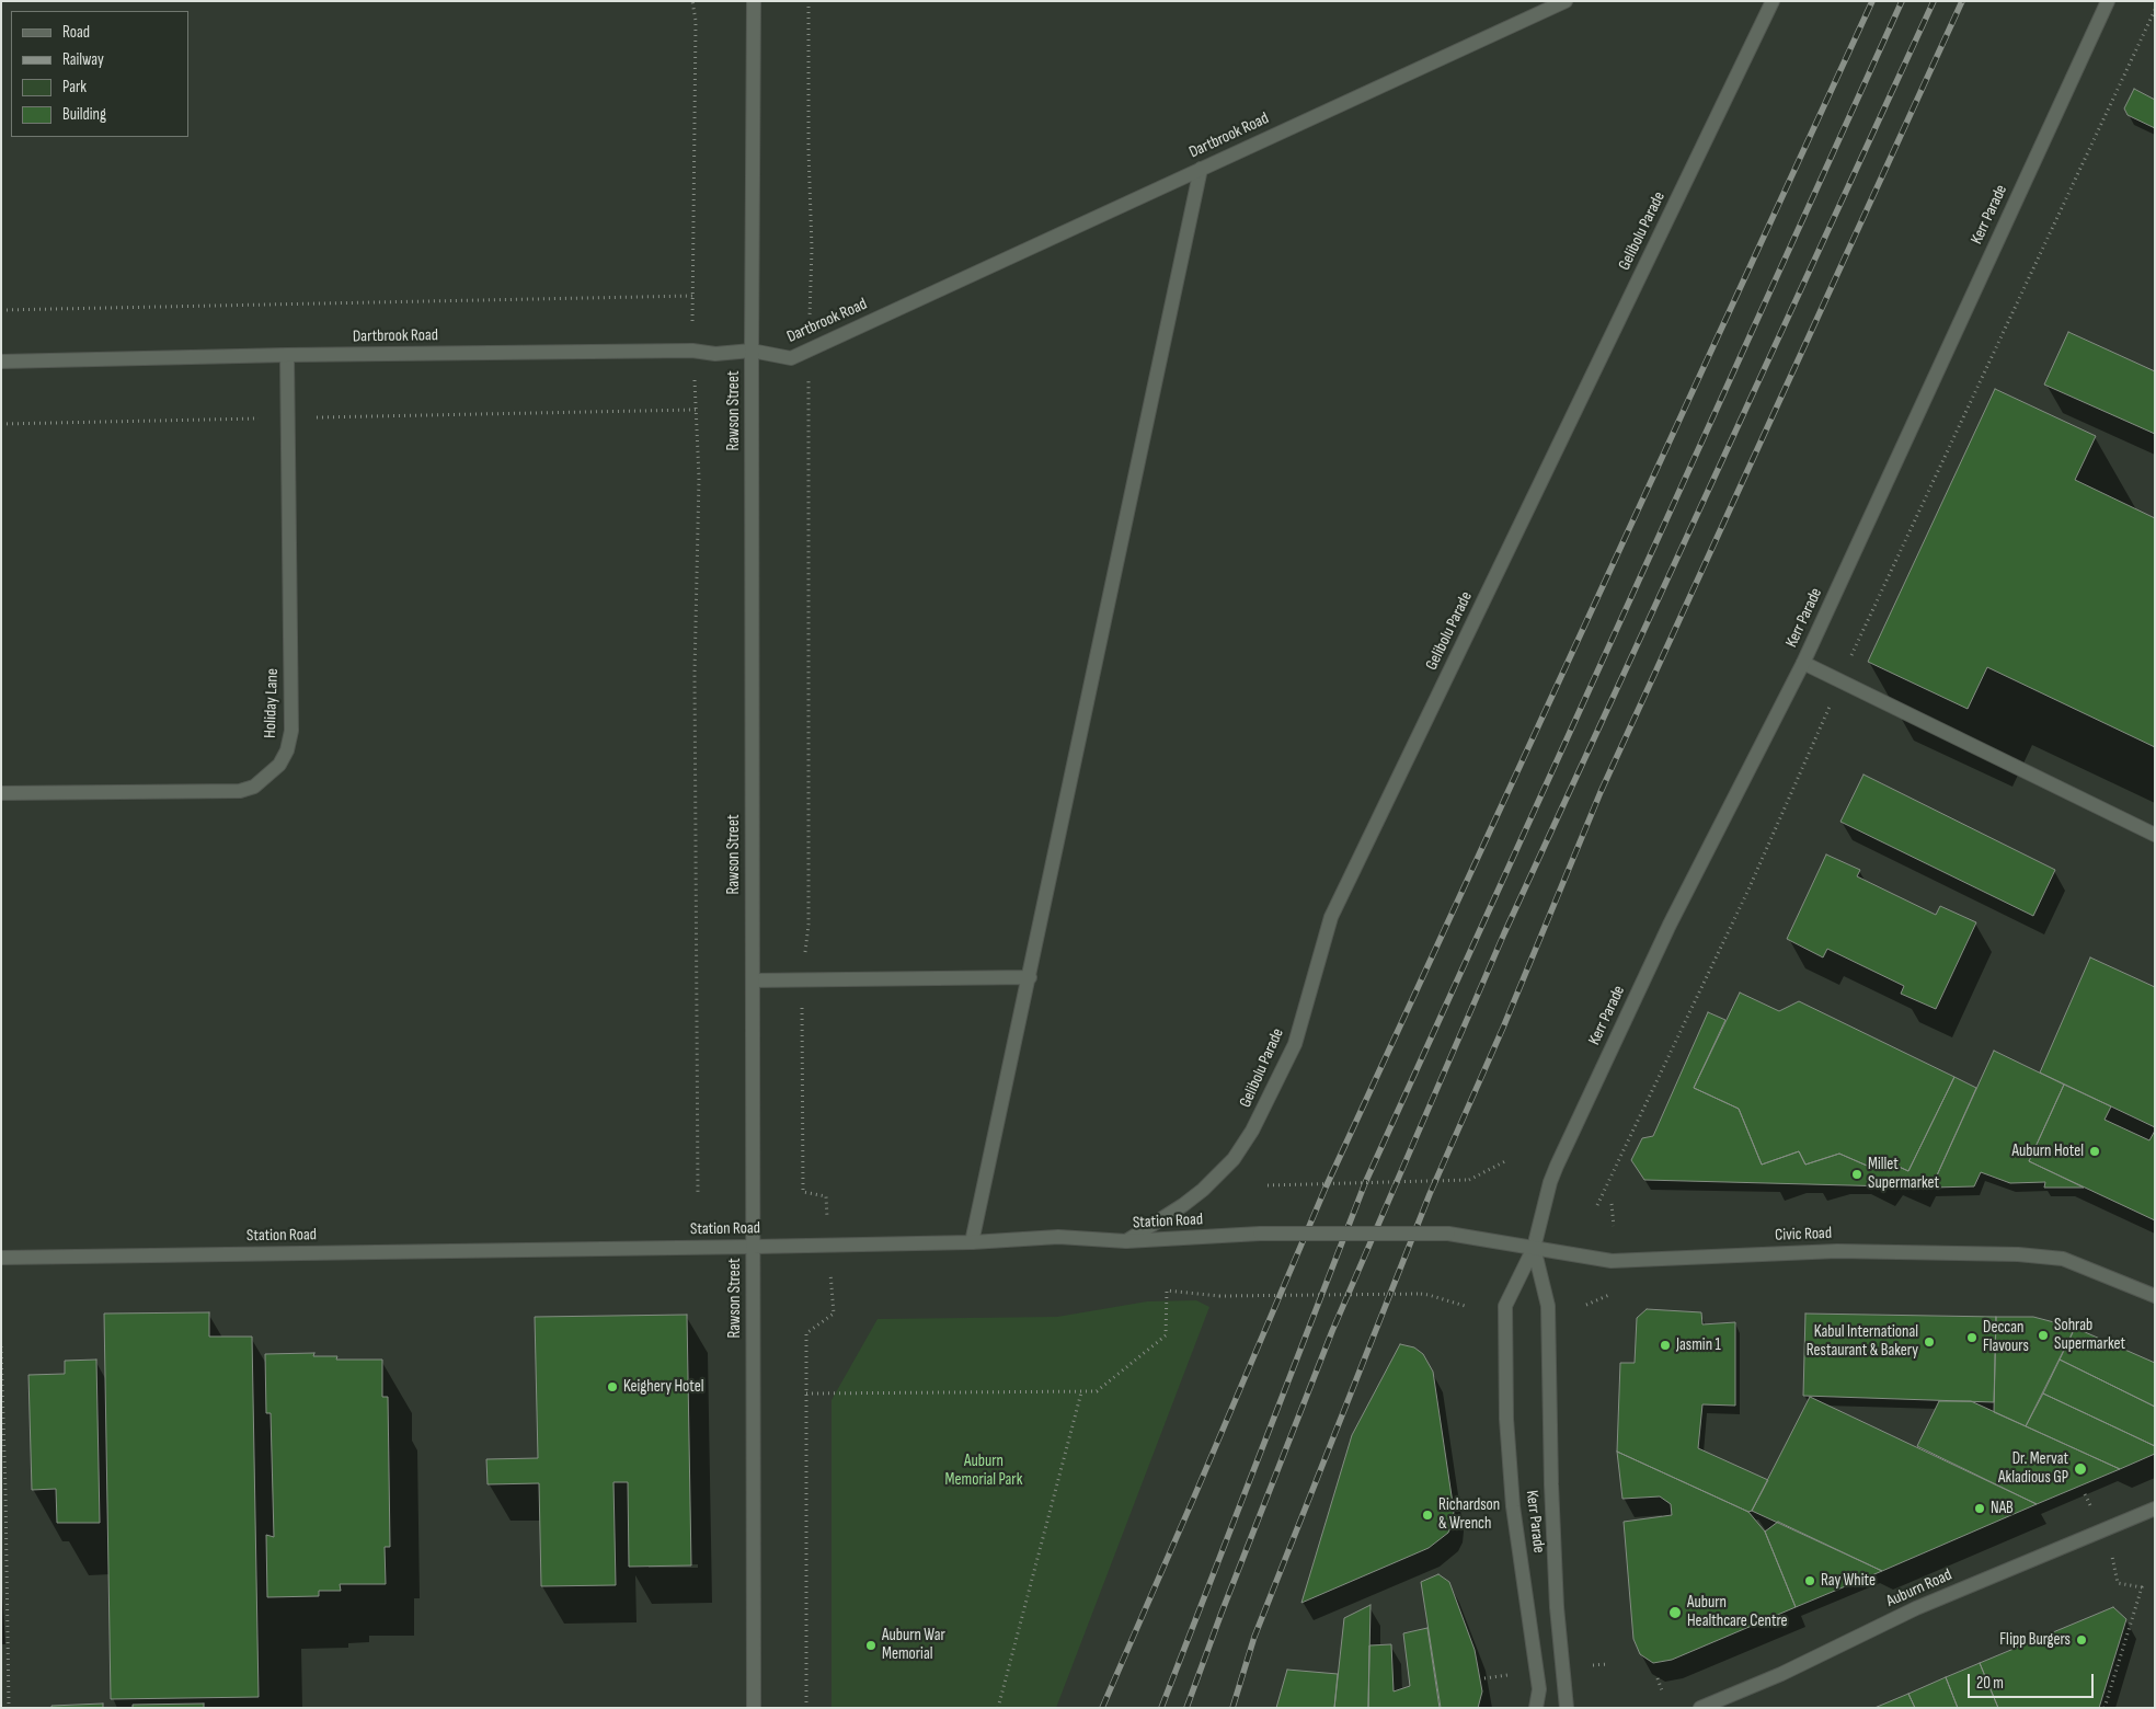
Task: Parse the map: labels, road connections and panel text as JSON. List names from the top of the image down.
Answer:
{
  "streets": {
    "street": [
      "Dartbrook Road",
      "Kerr Parade",
      "Gelibolu Parade",
      "Rawson Street",
      "Holiday Lane",
      "Station Road",
      "Civic Road",
      "Auburn Road"
    ]
  },
  "crossings": [
    ["Dartbrook Road", "Rawson Street"],
    ["Dartbrook Road", "Holiday Lane"],
    ["Kerr Parade", "Civic Road"],
    ["Gelibolu Parade", "Station Road"],
    ["Rawson Street", "Station Road"],
    ["Station Road", "Civic Road"]
  ],
  "parks": ["Auburn Memorial Park"],
  "places": [
    "Auburn Hotel",
    "Millet Supermarket",
    "Sohrab Supermarket",
    "Deccan Flavours",
    "Kabul International Restaurant & Bakery",
    "Jasmin 1",
    "Keighery Hotel",
    "Dr. Mervat Akladious GP",
    "NAB",
    "Richardson & Wrench",
    "Ray White",
    "Auburn Healthcare Centre",
    "Flipp Burgers",
    "Auburn War Memorial"
  ],
  "legend": [
    "Road",
    "Railway",
    "Park",
    "Building"
  ],
  "scale_bar": "20 m"
}
